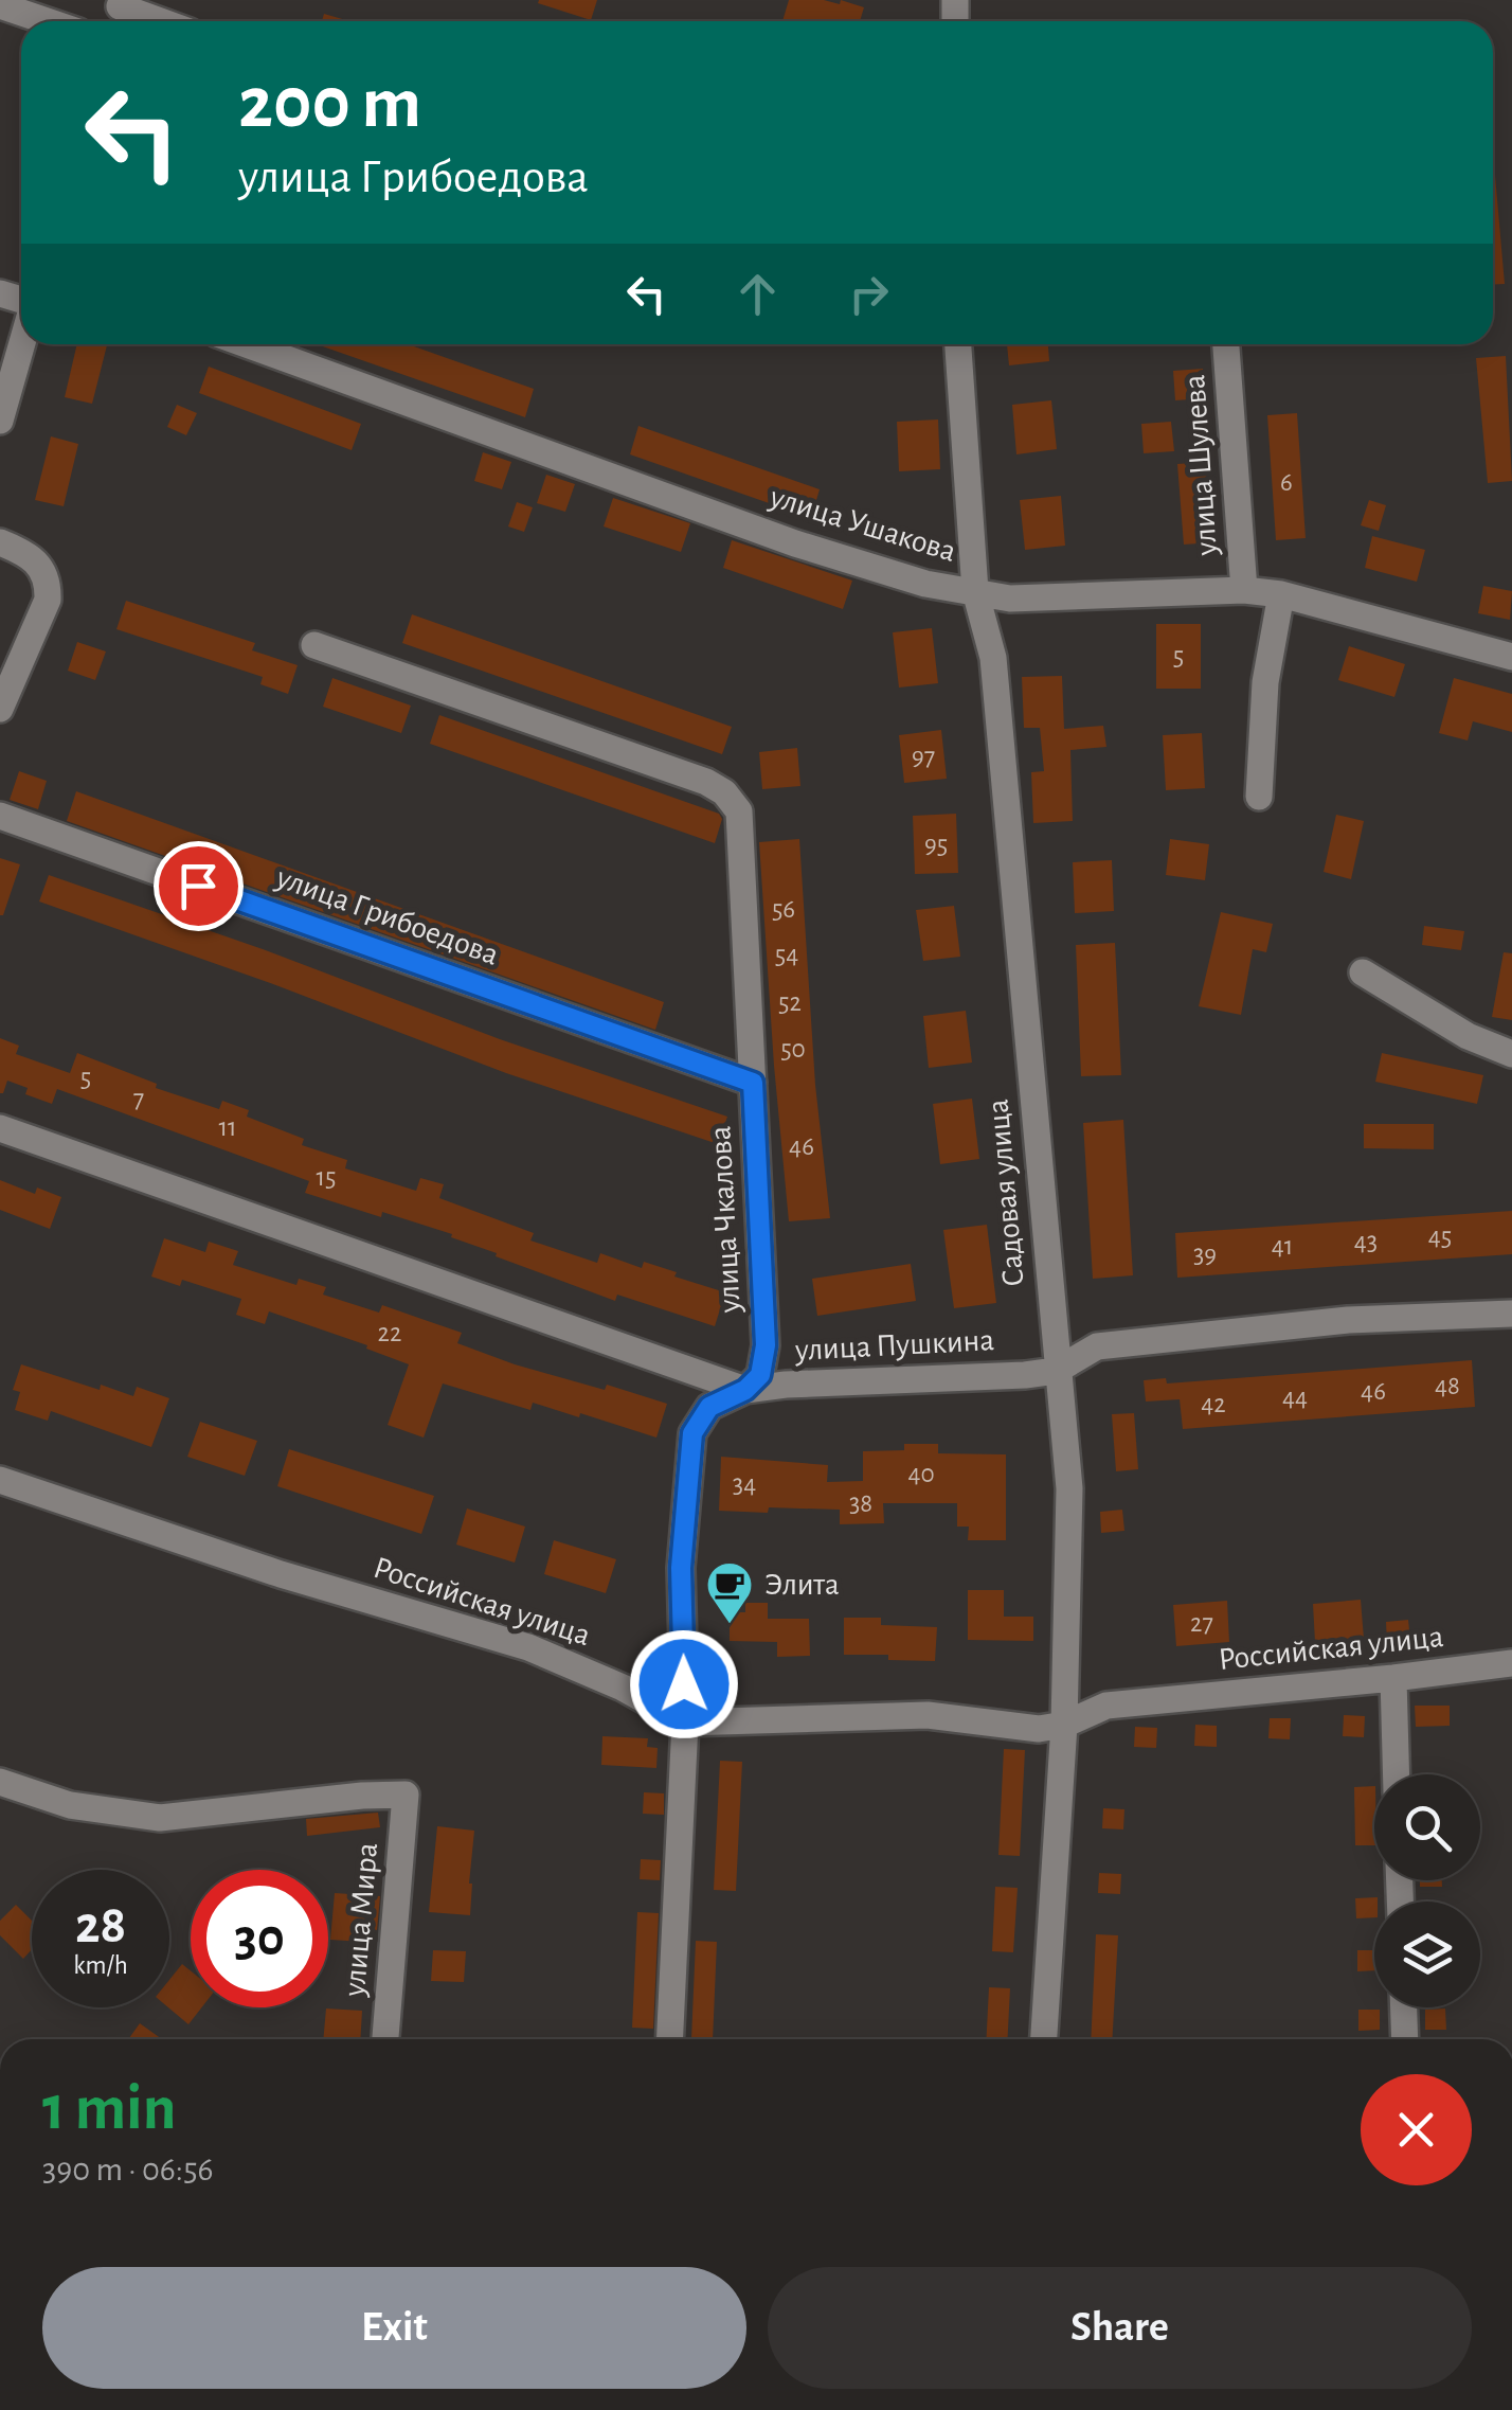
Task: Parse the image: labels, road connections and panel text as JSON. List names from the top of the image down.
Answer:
{
  "streets": {
    "street": [
      "улица Шулева",
      "улица Ушакова",
      "улица Грибоедова",
      "Садовая улица",
      "улица Чкалова",
      "улица Пушкина",
      "Российская улица",
      "улица Мира"
    ]
  },
  "crossings": [
    ["улица Шулева", "улица Ушакова"],
    ["улица Ушакова", "Садовая улица"],
    ["улица Грибоедова", "улица Чкалова"],
    ["Садовая улица", "улица Пушкина"],
    ["Садовая улица", "Российская улица"],
    ["улица Чкалова", "улица Пушкина"]
  ],
  "places": {
    "cafe": ["Элита"]
  },
  "house_numbers": [
    "6",
    "5",
    "97",
    "95",
    "56",
    "54",
    "52",
    "50",
    "5",
    "7",
    "11",
    "46",
    "15",
    "45",
    "43",
    "41",
    "39",
    "22",
    "48",
    "46",
    "44",
    "42",
    "40",
    "34",
    "38",
    "27"
  ],
  "page": {
    "turn": ["200 m", "улица Грибоедова"],
    "speed": "28 km/h",
    "limit": "30",
    "heading": ["1 min", "390 m · 06:56"],
    "buttons": ["Exit", "Share"]
  }
}
